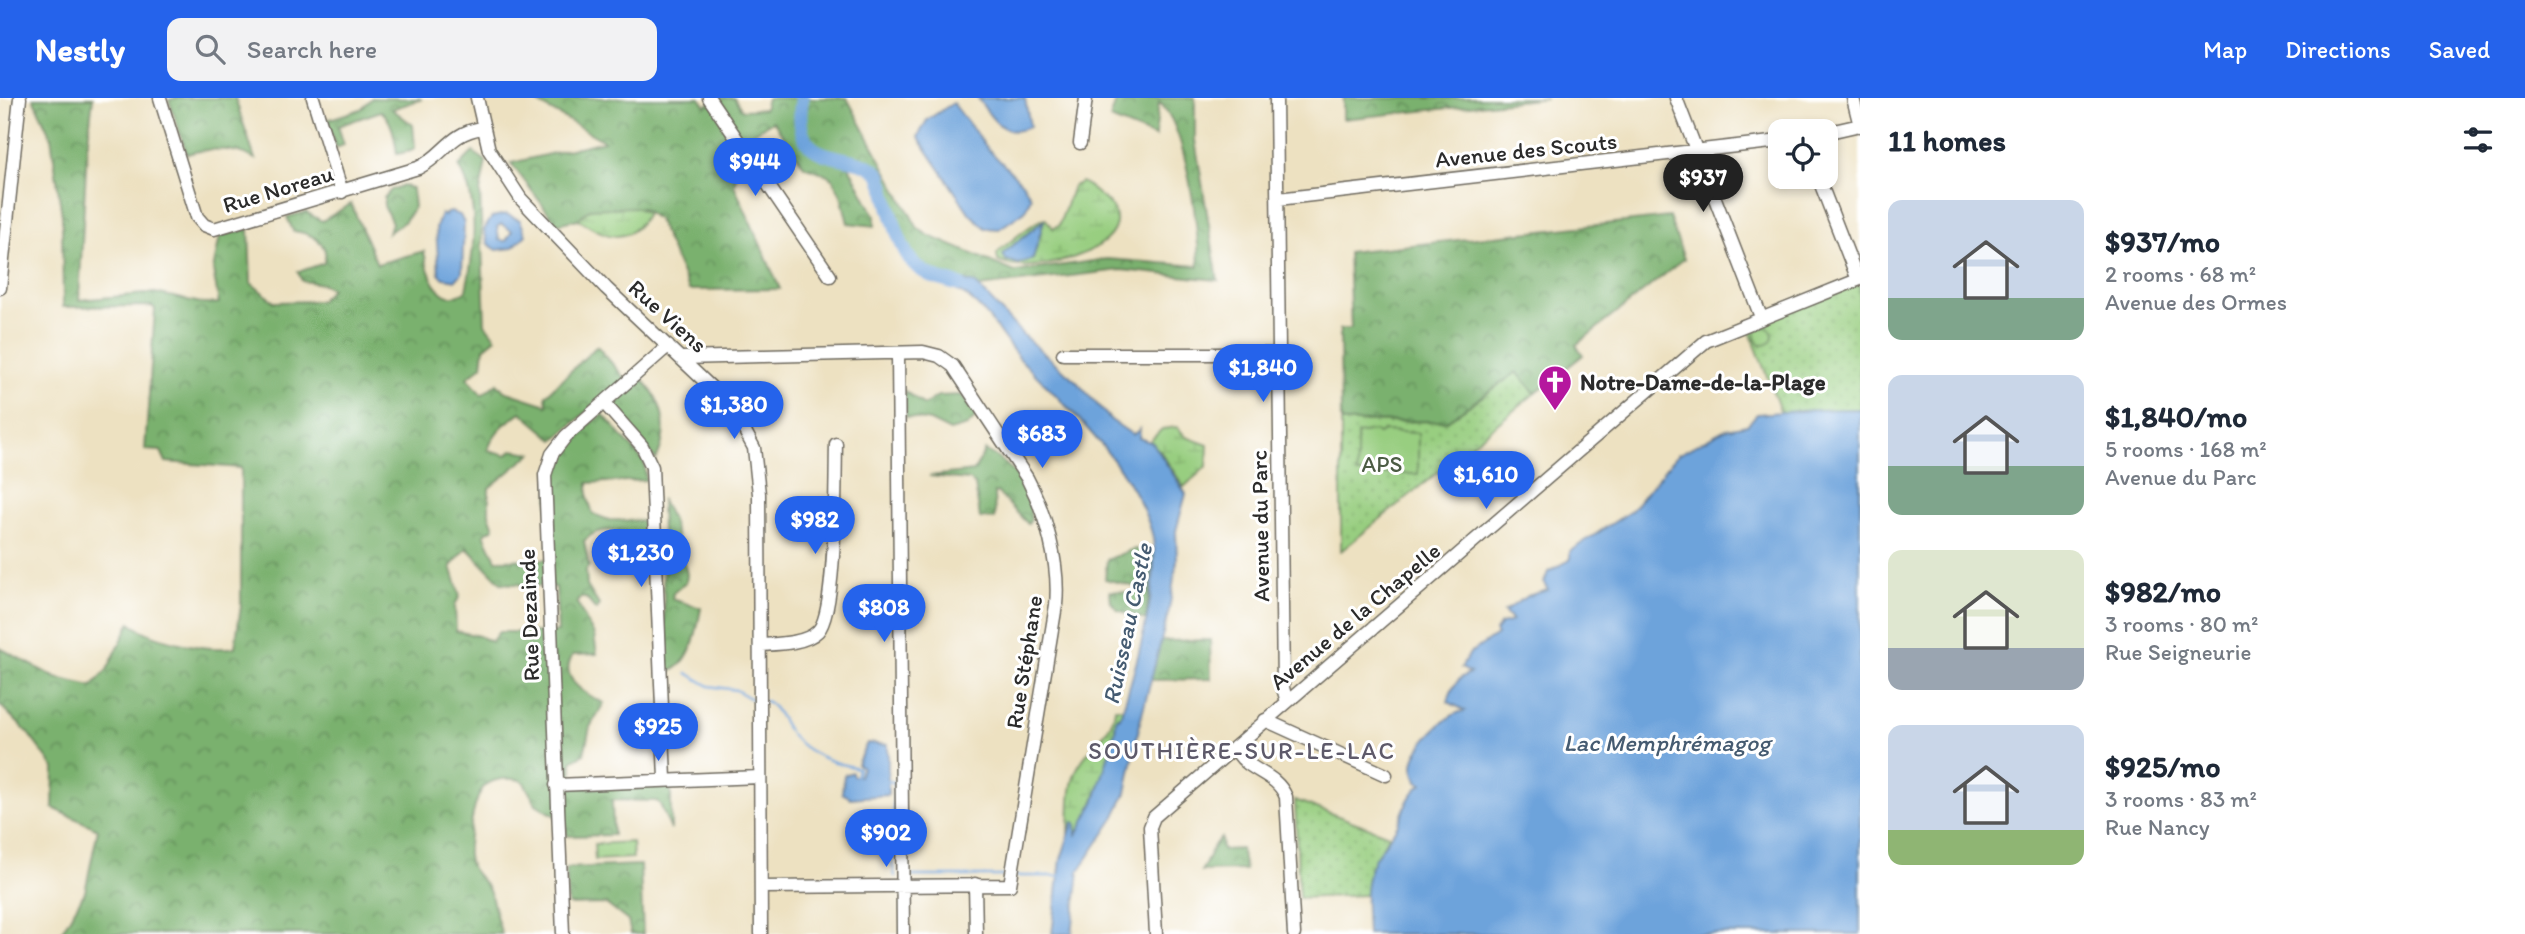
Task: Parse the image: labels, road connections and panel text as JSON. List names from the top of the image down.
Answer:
{
  "streets": {
    "street": [
      "Avenue des Scouts",
      "Rue Noreau",
      "Rue Viens",
      "Avenue du Parc",
      "Rue Dezainde",
      "Avenue de la Chapelle",
      "Rue Stéphane"
    ]
  },
  "crossings": [
    ["Avenue des Scouts", "Avenue du Parc"],
    ["Rue Noreau", "Rue Viens"],
    ["Rue Viens", "Rue Dezainde"],
    ["Rue Viens", "Rue Stéphane"],
    ["Avenue du Parc", "Avenue de la Chapelle"]
  ],
  "districts": ["SOUTHIÈRE-SUR-LE-LAC"],
  "water": ["Ruisseau Castle", "Lac Memphrémagog"],
  "parks": ["APS"],
  "places": {
    "church": ["Notre-Dame-de-la-Plage"]
  },
  "page": {
    "header": "Nestly",
    "search": "Search here",
    "nav": ["Map", "Directions", "Saved"],
    "heading": "11 homes",
    "price": [
      "$944",
      "$937",
      "$1,840",
      "$1,380",
      "$683",
      "$1,610",
      "$982",
      "$1,230",
      "$808",
      "$925",
      "$902"
    ],
    "list": [
      {
        "name": "$937/mo",
        "note": "2 rooms · 68 m² · Avenue des Ormes"
      },
      {
        "name": "$1,840/mo",
        "note": "5 rooms · 168 m² · Avenue du Parc"
      },
      {
        "name": "$982/mo",
        "note": "3 rooms · 80 m² · Rue Seigneurie"
      },
      {
        "name": "$925/mo",
        "note": "3 rooms · 83 m² · Rue Nancy"
      }
    ]
  }
}
